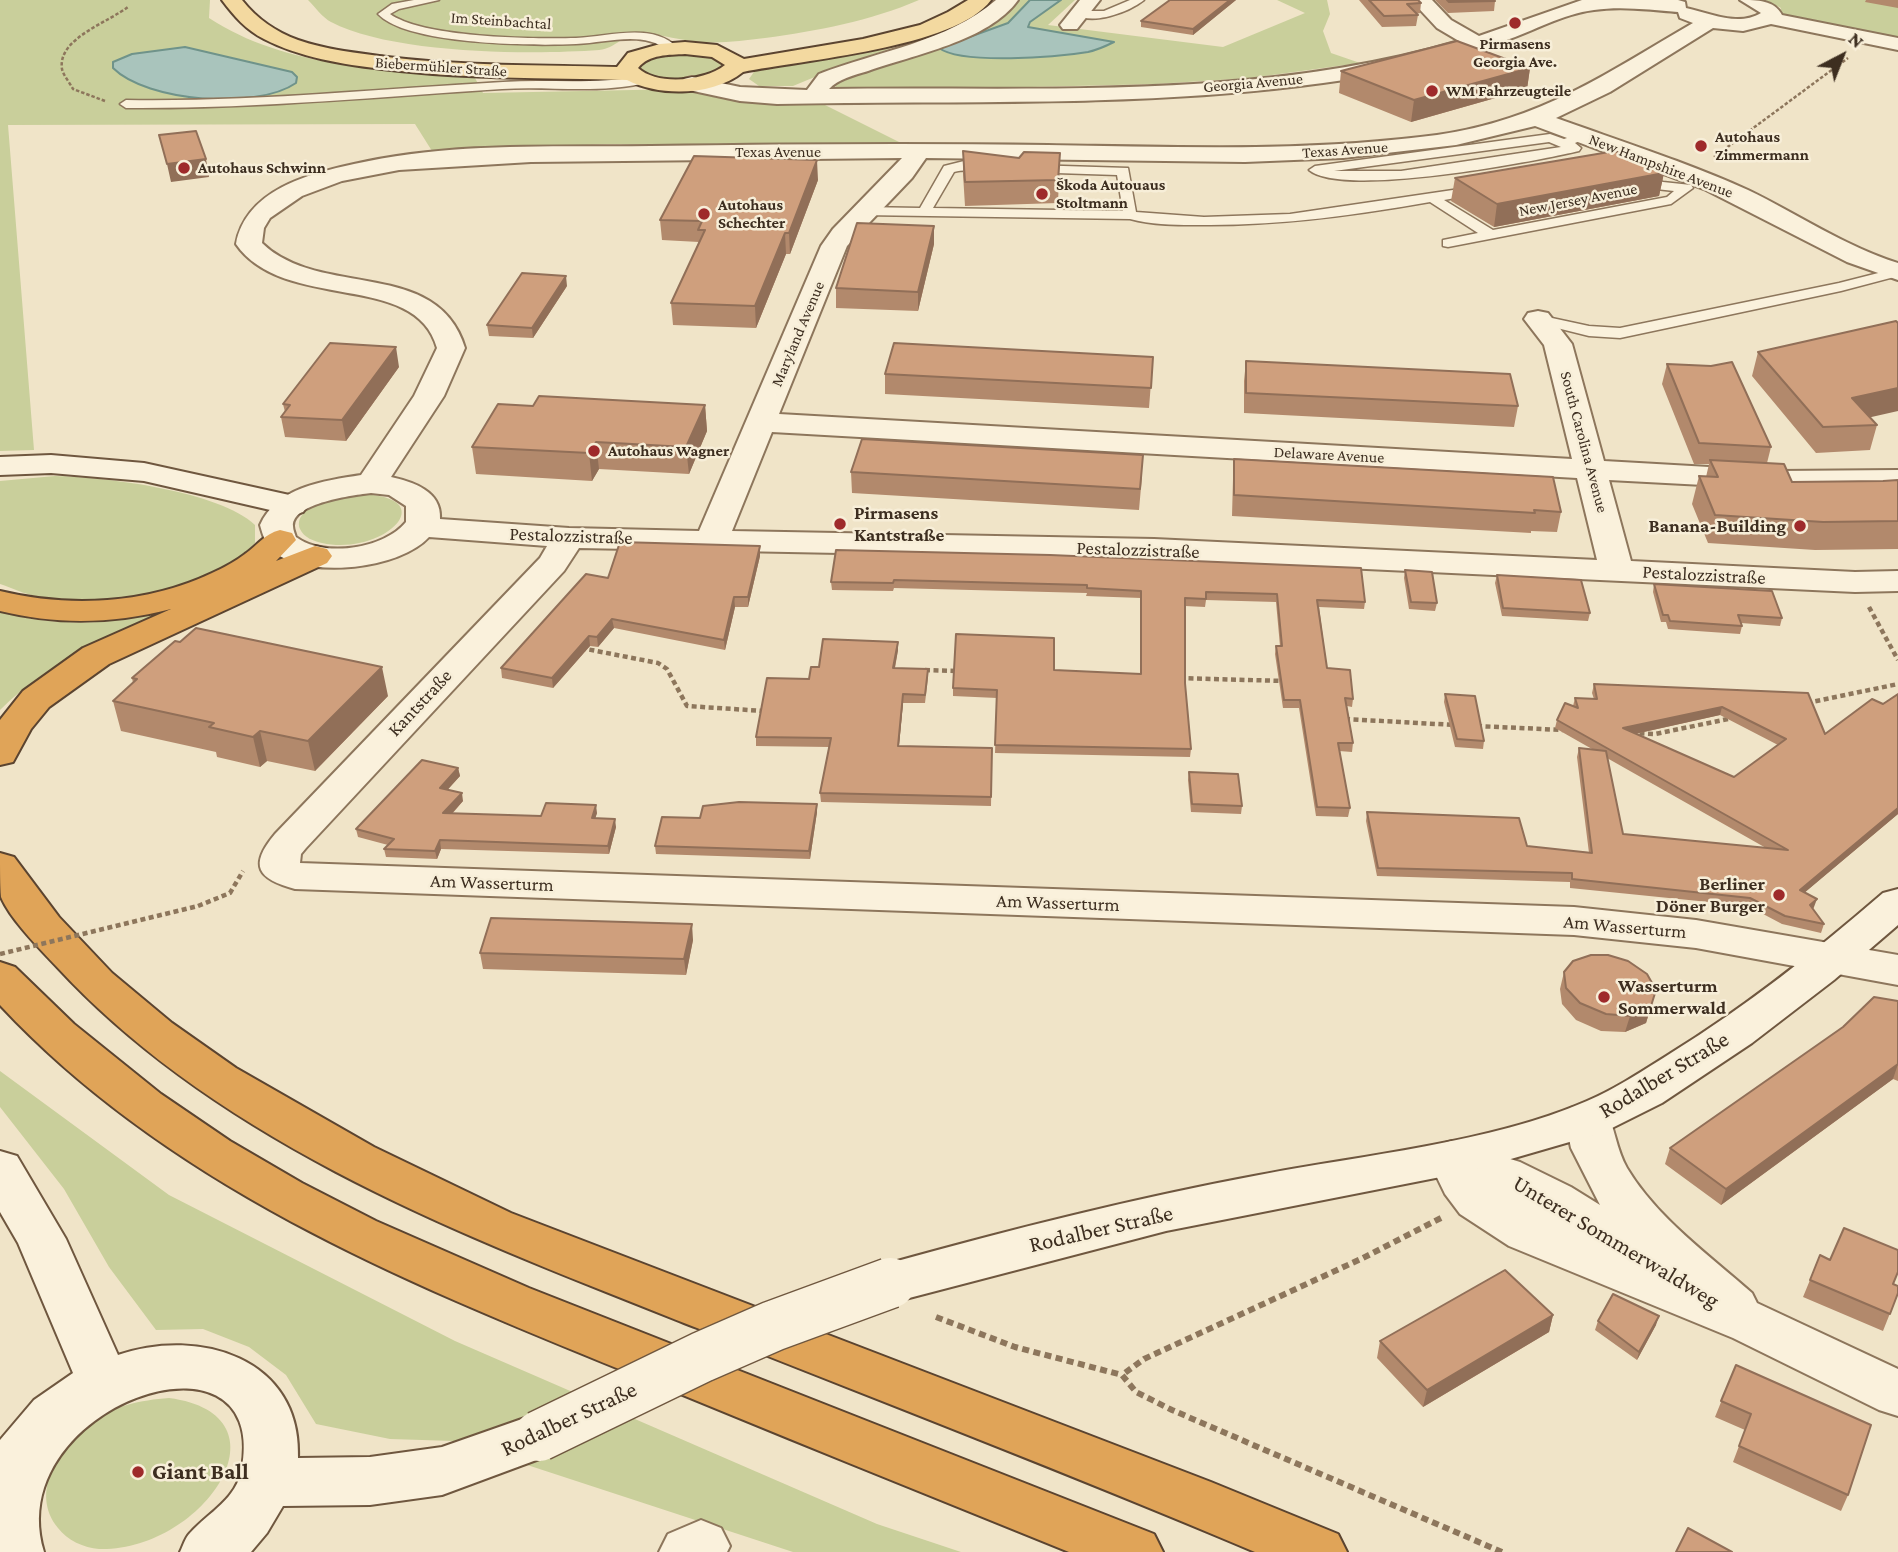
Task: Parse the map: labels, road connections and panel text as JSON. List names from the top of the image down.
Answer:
{
  "streets": {
    "main road": ["Biebermühler Straße"],
    "street": [
      "Georgia Avenue",
      "Texas Avenue",
      "New Hampshire Avenue",
      "Maryland Avenue",
      "South Carolina Avenue",
      "Delaware Avenue",
      "Pestalozzistraße",
      "Kantstraße",
      "Am Wasserturm",
      "Rodalber Straße",
      "Unterer Sommerwaldweg"
    ],
    "lane": ["Im Steinbachtal", "New Jersey Avenue"]
  },
  "crossings": [
    ["Texas Avenue", "New Hampshire Avenue"],
    ["Texas Avenue", "Maryland Avenue"],
    ["New Hampshire Avenue", "New Jersey Avenue"],
    ["Maryland Avenue", "Delaware Avenue"],
    ["Maryland Avenue", "Pestalozzistraße"],
    ["South Carolina Avenue", "Delaware Avenue"],
    ["South Carolina Avenue", "Pestalozzistraße"],
    ["Pestalozzistraße", "Kantstraße"],
    ["Kantstraße", "Am Wasserturm"],
    ["Am Wasserturm", "Rodalber Straße"],
    ["Rodalber Straße", "Unterer Sommerwaldweg"]
  ],
  "places": [
    "Pirmasens Georgia Ave.",
    "WM Fahrzeugteile",
    "Autohaus Zimmermann",
    "Autohaus Schwinn",
    "Škoda Autouaus Stoltmann",
    "Autohaus Schechter",
    "Autohaus Wagner",
    "Pirmasens Kantstraße",
    "Banana-Building",
    "Berliner Döner Burger",
    "Wasserturm Sommerwald",
    "Giant Ball"
  ],
  "north": "top right"
}
